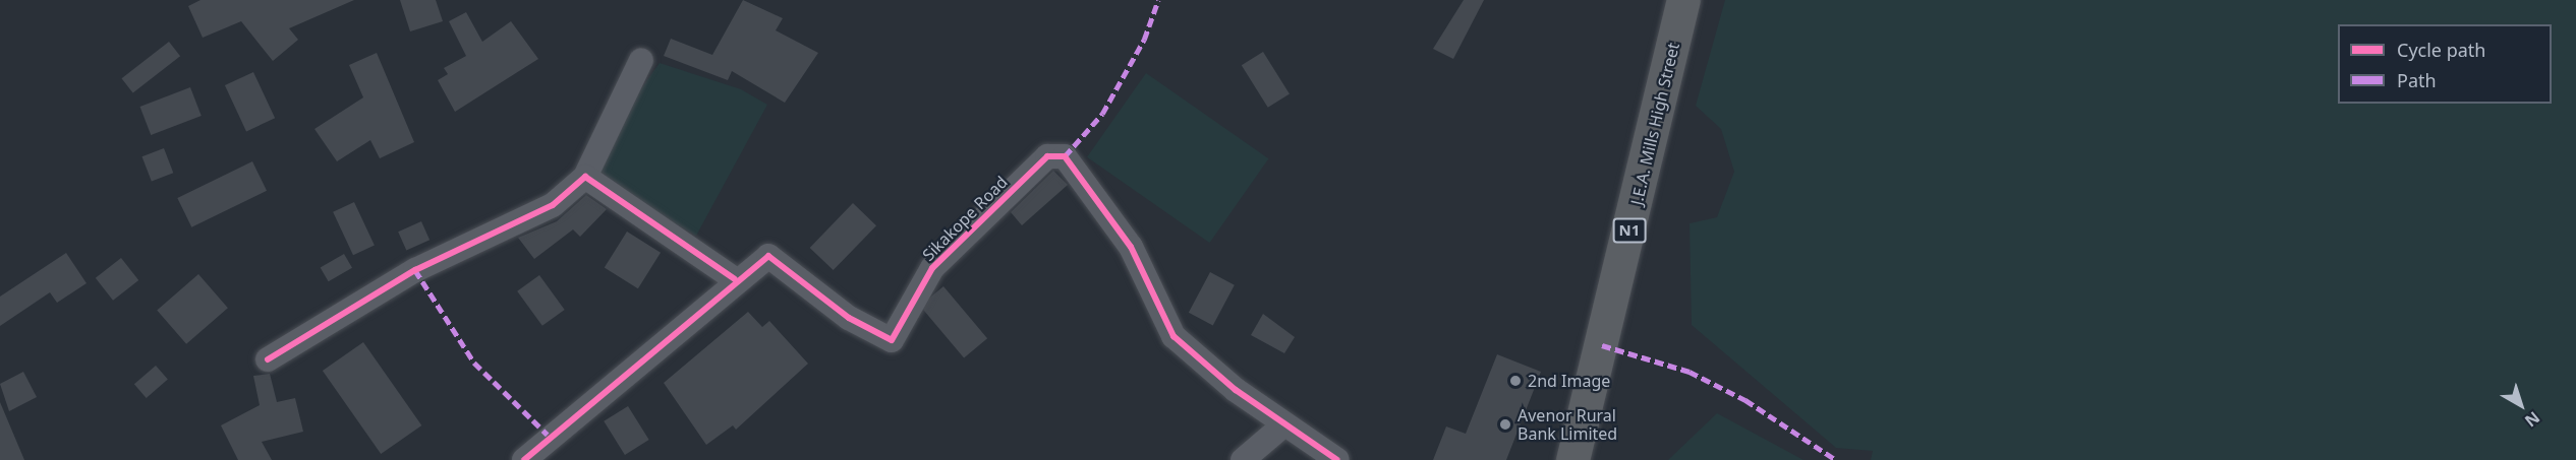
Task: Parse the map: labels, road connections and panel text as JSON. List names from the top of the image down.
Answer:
{
  "streets": {
    "highway": ["J.E.A. Mills High Street", "N1"],
    "street": ["Sikakope Road"]
  },
  "places": ["2nd Image", "Avenor Rural Bank Limited"],
  "legend": ["Cycle path", "Path"],
  "north": "bottom right"
}
